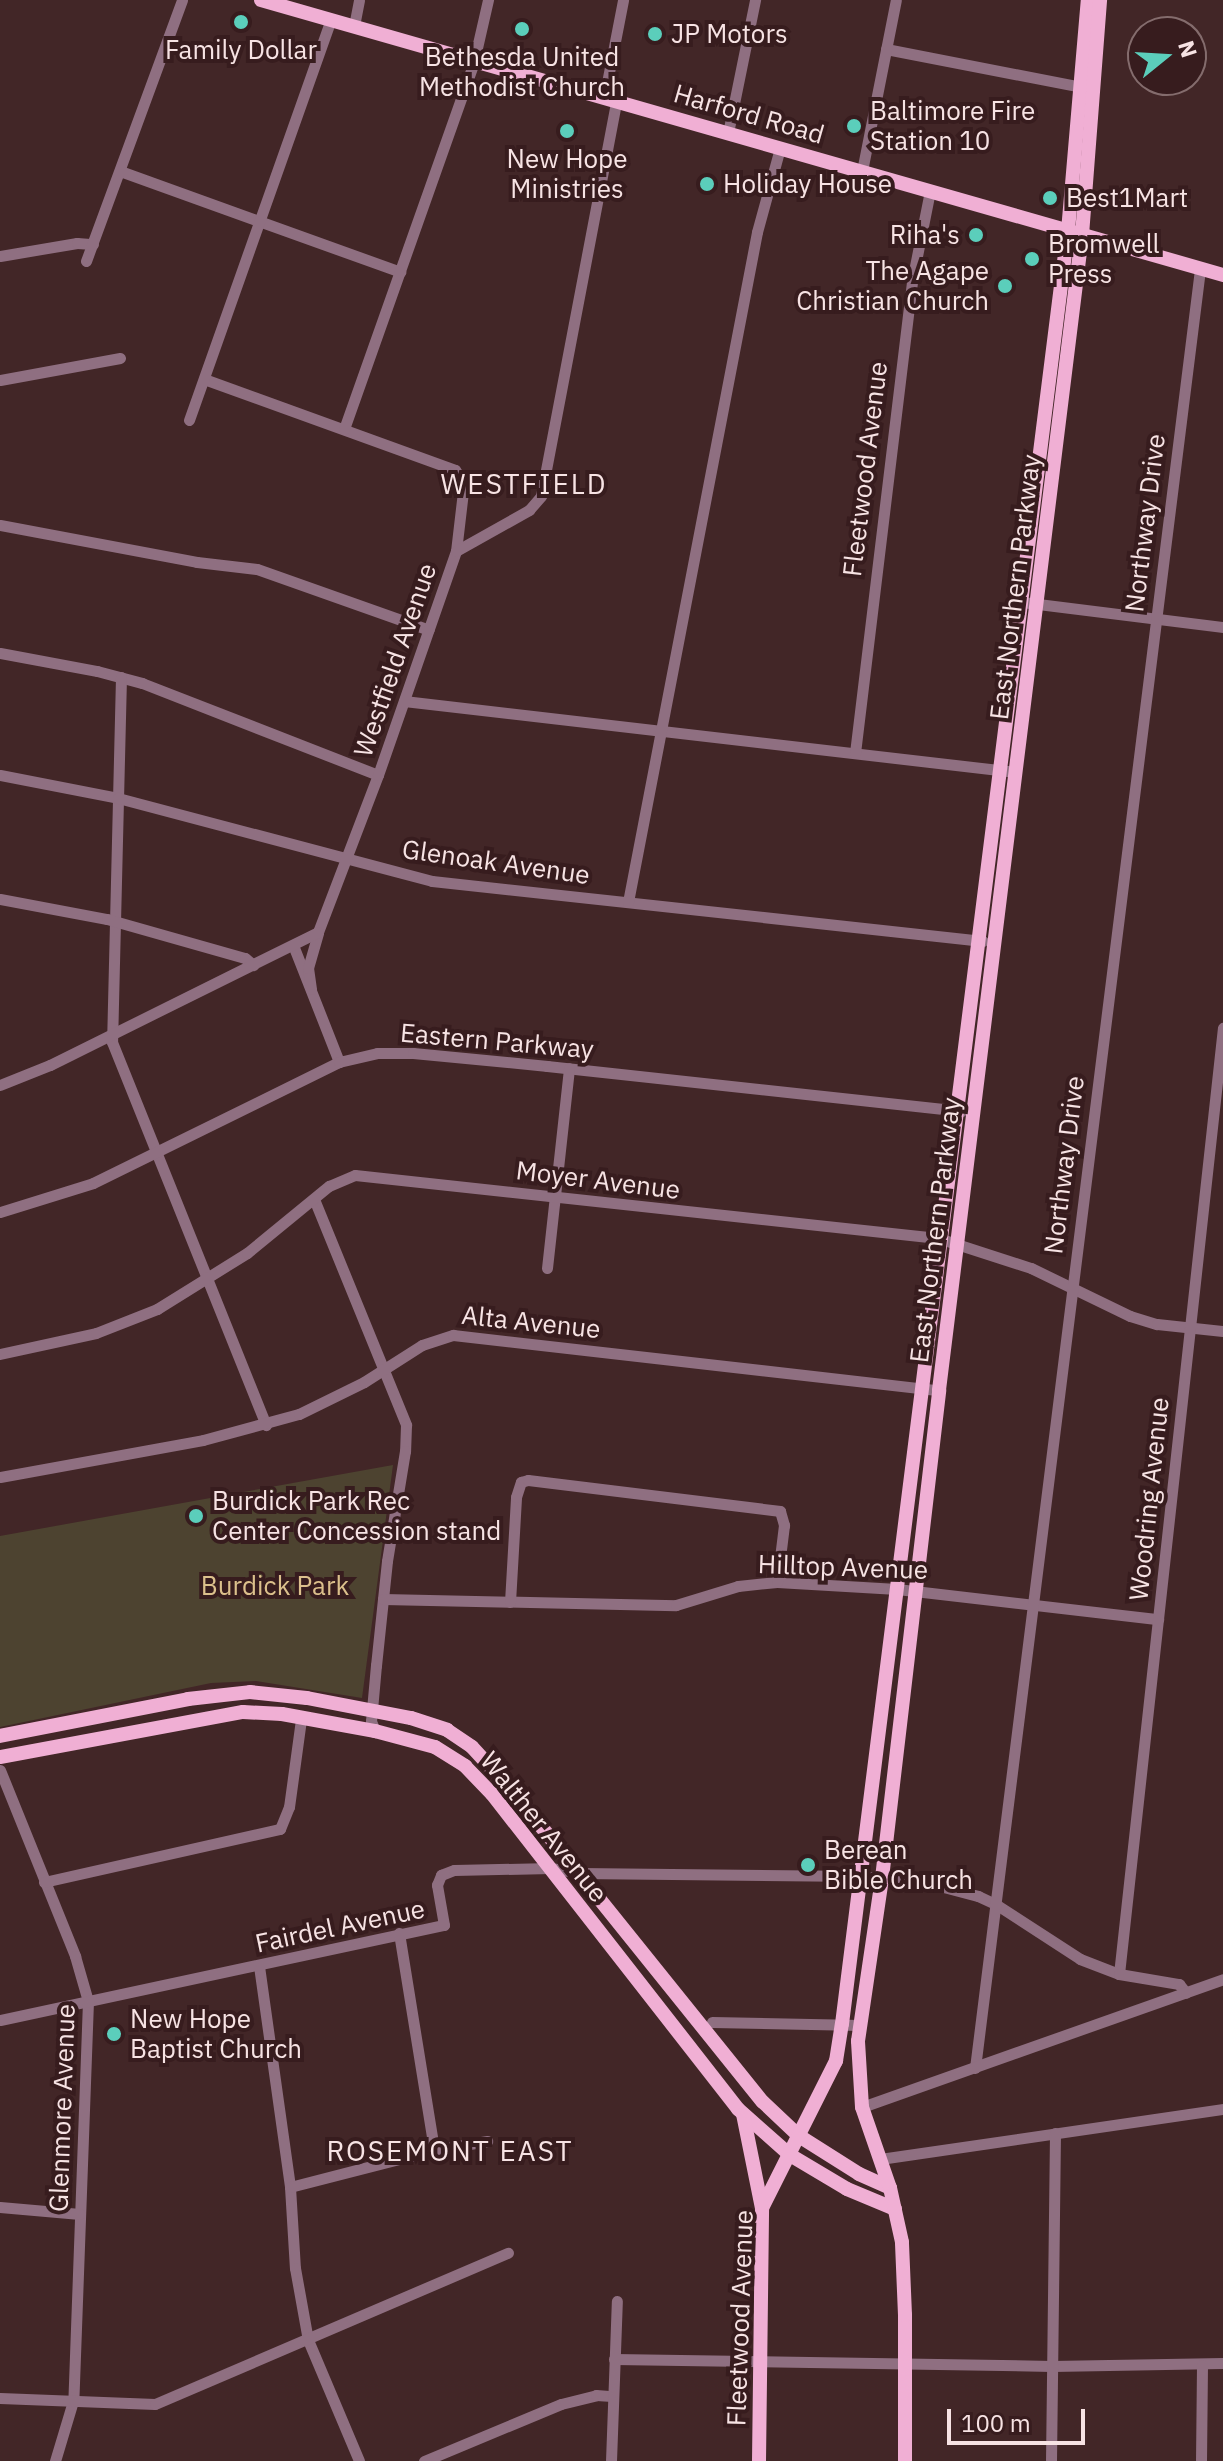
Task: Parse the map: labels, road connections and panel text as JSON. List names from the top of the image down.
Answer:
{
  "streets": {
    "main road": [
      "Harford Road",
      "Fleetwood Avenue",
      "East Northern Parkway",
      "Walther Avenue"
    ],
    "street": [
      "Northway Drive",
      "Westfield Avenue",
      "Glenoak Avenue",
      "Eastern Parkway",
      "Moyer Avenue",
      "Alta Avenue",
      "Woodring Avenue",
      "Hilltop Avenue",
      "Fairdel Avenue",
      "Glenmore Avenue"
    ]
  },
  "crossings": [
    ["Harford Road", "Fleetwood Avenue"],
    ["Harford Road", "Northway Drive"],
    ["Harford Road", "East Northern Parkway"],
    ["Harford Road", "Westfield Avenue"],
    ["Fleetwood Avenue", "East Northern Parkway"],
    ["Fleetwood Avenue", "Walther Avenue"],
    ["Northway Drive", "Moyer Avenue"],
    ["Northway Drive", "Hilltop Avenue"],
    ["Northway Drive", "Fairdel Avenue"],
    ["East Northern Parkway", "Glenoak Avenue"],
    ["East Northern Parkway", "Eastern Parkway"],
    ["East Northern Parkway", "Moyer Avenue"],
    ["East Northern Parkway", "Alta Avenue"],
    ["East Northern Parkway", "Hilltop Avenue"],
    ["East Northern Parkway", "Walther Avenue"],
    ["East Northern Parkway", "Fairdel Avenue"],
    ["Westfield Avenue", "Glenoak Avenue"],
    ["Westfield Avenue", "Eastern Parkway"],
    ["Moyer Avenue", "Woodring Avenue"],
    ["Woodring Avenue", "Hilltop Avenue"],
    ["Woodring Avenue", "Fairdel Avenue"],
    ["Walther Avenue", "Fairdel Avenue"],
    ["Fairdel Avenue", "Glenmore Avenue"]
  ],
  "districts": ["WESTFIELD", "ROSEMONT EAST"],
  "parks": ["Burdick Park"],
  "places": [
    "Family Dollar",
    "Bethesda United Methodist Church",
    "JP Motors",
    "Baltimore Fire Station 10",
    "New Hope Ministries",
    "Holiday House",
    "Best1Mart",
    "Riha's",
    "Bromwell Press",
    "The Agape Christian Church",
    "Burdick Park Rec Center Concession stand",
    "Berean Bible Church",
    "New Hope Baptist Church"
  ],
  "scale_bar": "100 m",
  "north": "right"
}
